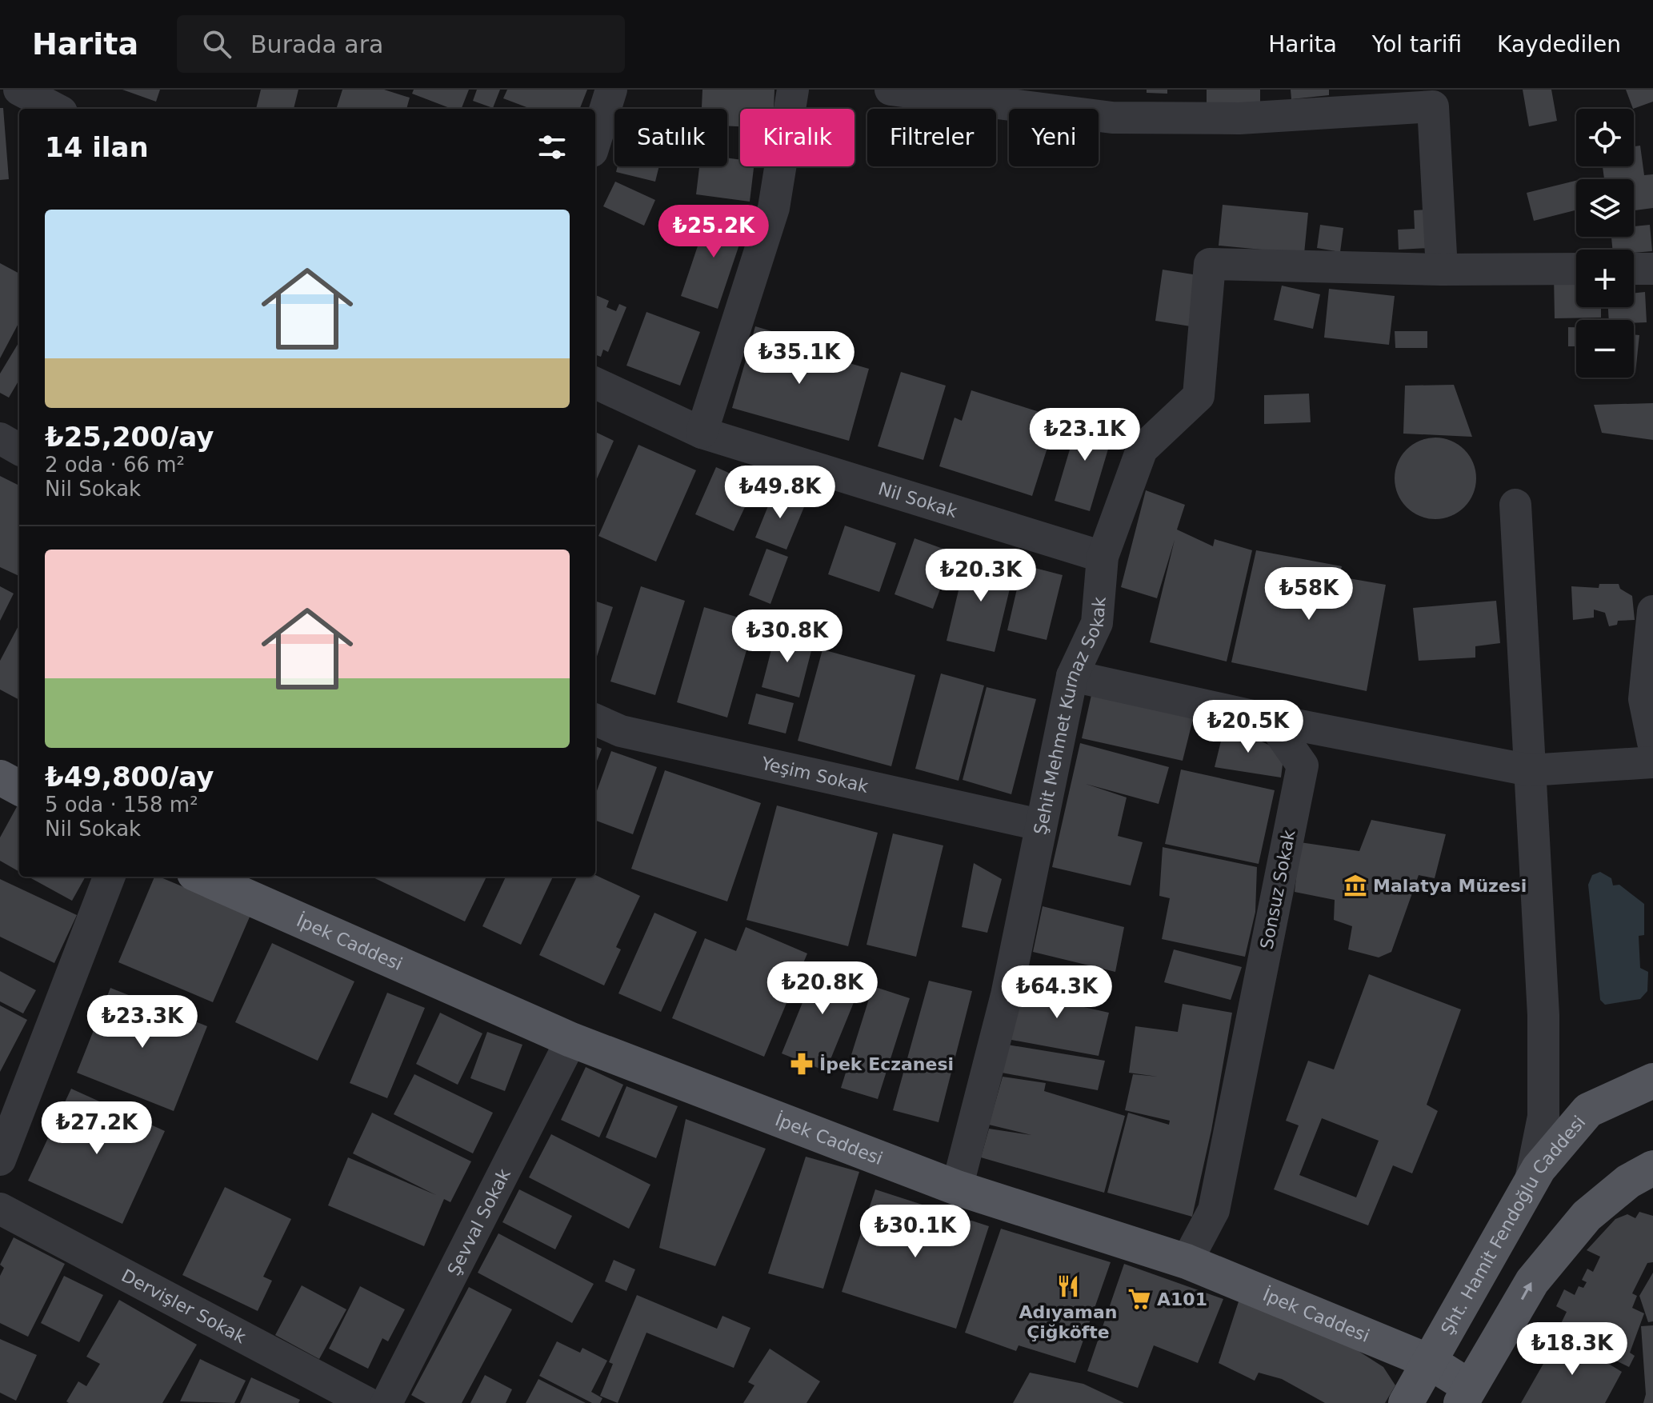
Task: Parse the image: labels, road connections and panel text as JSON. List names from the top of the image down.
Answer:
{
  "streets": {
    "main road": ["İpek Caddesi", "Şht. Hamit Fendoğlu Caddesi"],
    "street": [
      "Nil Sokak",
      "Şehit Mehmet Kurnaz Sokak",
      "Yeşim Sokak",
      "Sonsuz Sokak",
      "Şevval Sokak",
      "Dervişler Sokak"
    ]
  },
  "crossings": [
    ["Nil Sokak", "Şehit Mehmet Kurnaz Sokak"],
    ["Şehit Mehmet Kurnaz Sokak", "Yeşim Sokak"],
    ["Şehit Mehmet Kurnaz Sokak", "İpek Caddesi"],
    ["Sonsuz Sokak", "İpek Caddesi"],
    ["İpek Caddesi", "Şevval Sokak"],
    ["İpek Caddesi", "Şht. Hamit Fendoğlu Caddesi"]
  ],
  "places": {
    "museum": ["Malatya Müzesi"],
    "pharmacy": ["İpek Eczanesi"],
    "restaurant": ["Adıyaman Çiğköfte"],
    "supermarket": ["A101"]
  },
  "page": {
    "header": "Harita",
    "search": "Burada ara",
    "nav": ["Harita", "Yol tarifi", "Kaydedilen"],
    "map_buttons": ["+", "−"],
    "chip": [
      "Satılık",
      "Kiralık",
      "Filtreler",
      "Yeni"
    ],
    "heading": "14 ilan",
    "list": [
      {
        "name": "₺25,200/ay",
        "note": "2 oda · 66 m² · Nil Sokak"
      },
      {
        "name": "₺49,800/ay",
        "note": "5 oda · 158 m² · Nil Sokak"
      }
    ],
    "price": [
      "₺25.2K",
      "₺35.1K",
      "₺23.1K",
      "₺49.8K",
      "₺20.3K",
      "₺58K",
      "₺30.8K",
      "₺20.5K",
      "₺20.8K",
      "₺64.3K",
      "₺23.3K",
      "₺27.2K",
      "₺30.1K",
      "₺18.3K"
    ]
  }
}
